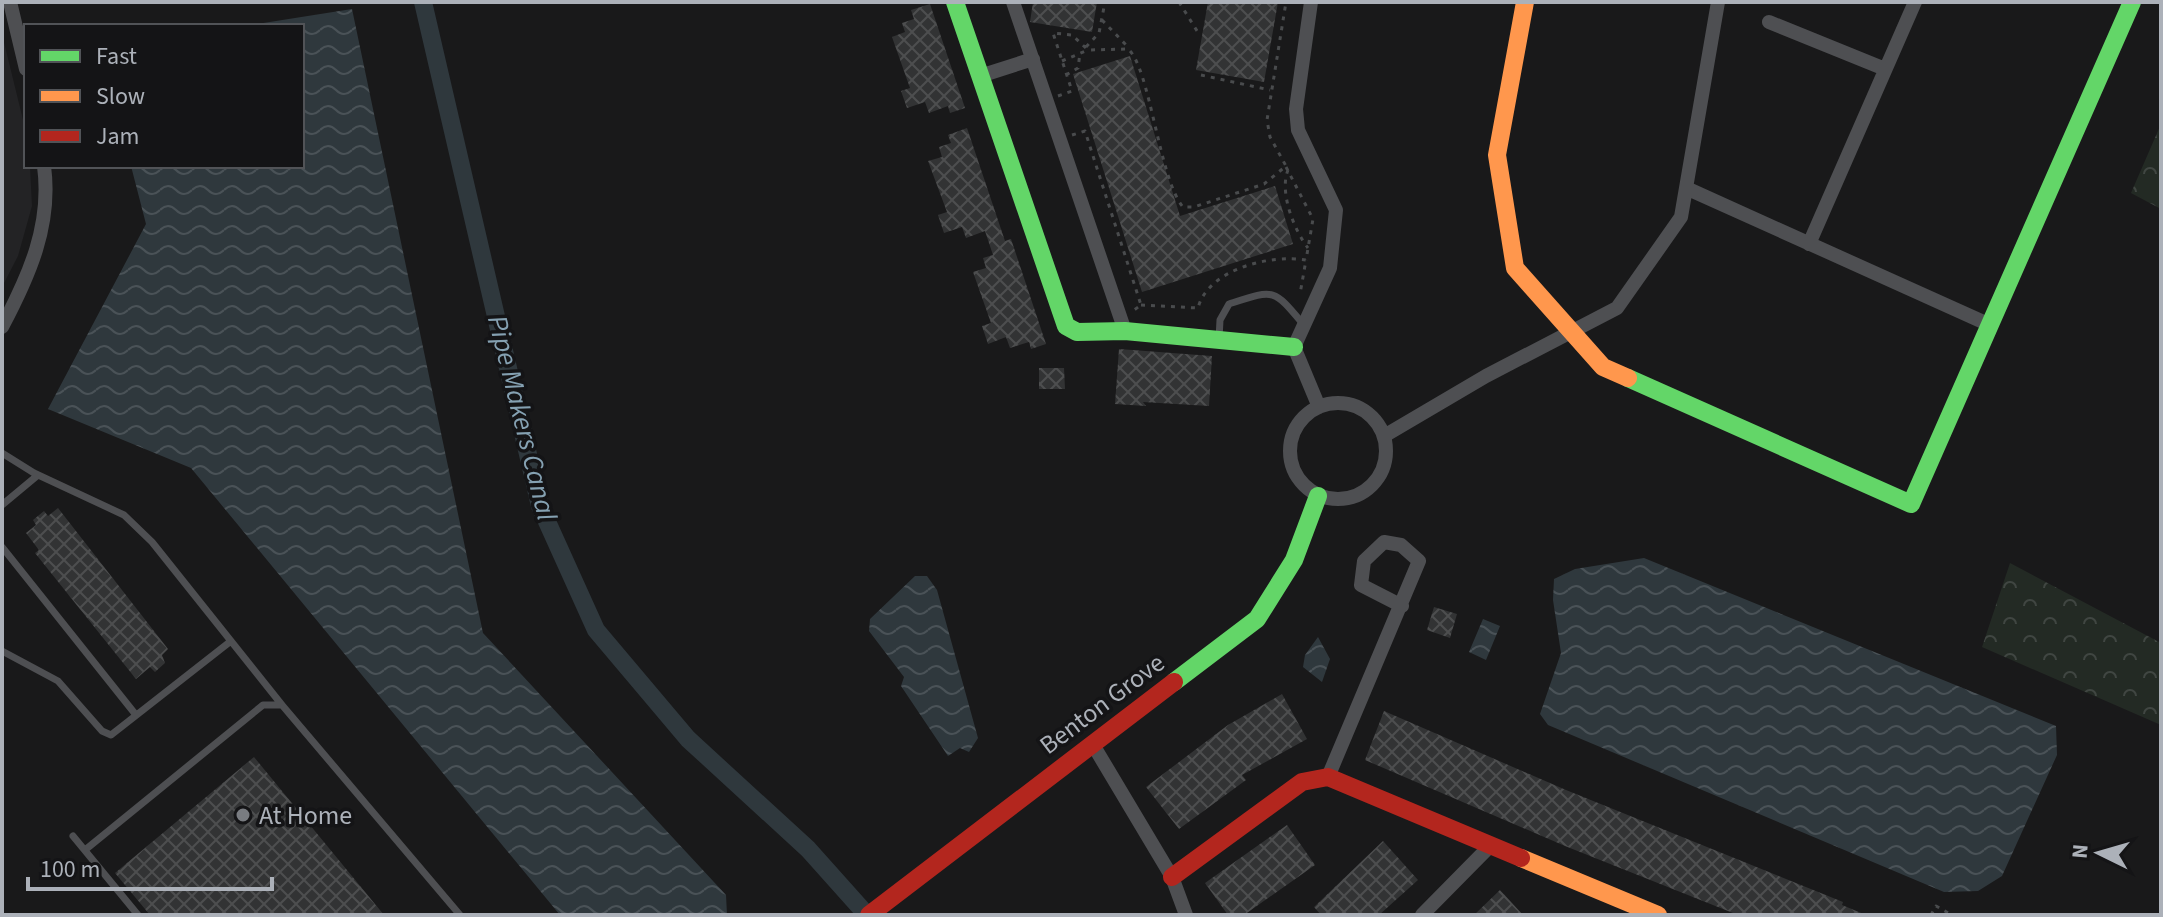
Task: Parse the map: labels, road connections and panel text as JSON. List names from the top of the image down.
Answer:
{
  "streets": {
    "street": ["Benton Grove"]
  },
  "water": ["Pipe Makers Canal"],
  "places": ["At Home"],
  "legend": ["Fast", "Slow", "Jam"],
  "scale_bar": "100 m",
  "north": "left"
}
